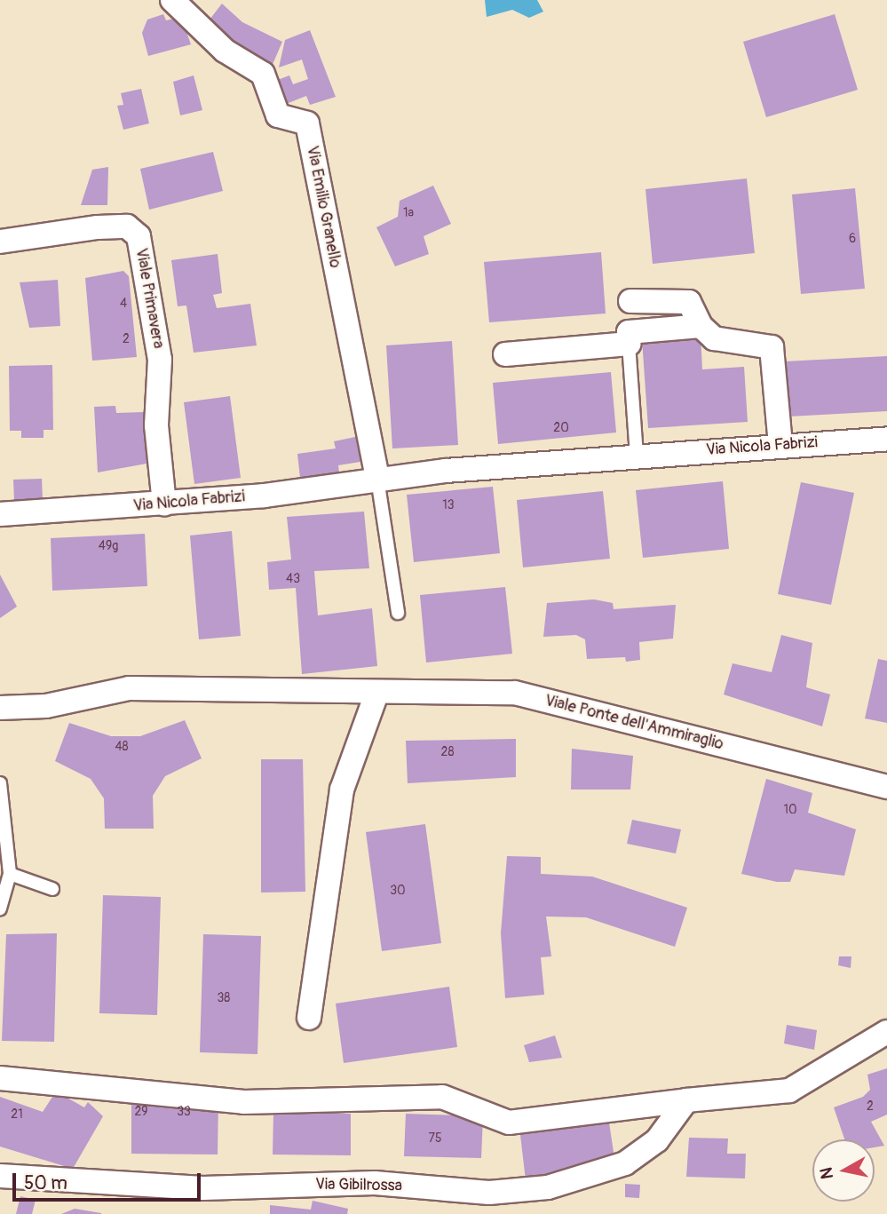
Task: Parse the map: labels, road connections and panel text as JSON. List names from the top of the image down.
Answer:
{
  "streets": {
    "street": [
      "Via Emilio Granello",
      "Viale Primavera",
      "Via Nicola Fabrizi",
      "Viale Ponte dell'Ammiraglio",
      "Via Gibilrossa"
    ]
  },
  "crossings": [
    ["Via Emilio Granello", "Via Nicola Fabrizi"],
    ["Viale Primavera", "Via Nicola Fabrizi"]
  ],
  "house_numbers": [
    "1a",
    "6",
    "4",
    "2",
    "20",
    "13",
    "49g",
    "43",
    "48",
    "28",
    "10",
    "30",
    "38",
    "2",
    "29",
    "33",
    "21",
    "75"
  ],
  "scale_bar": "50 m",
  "north": "left"
}
